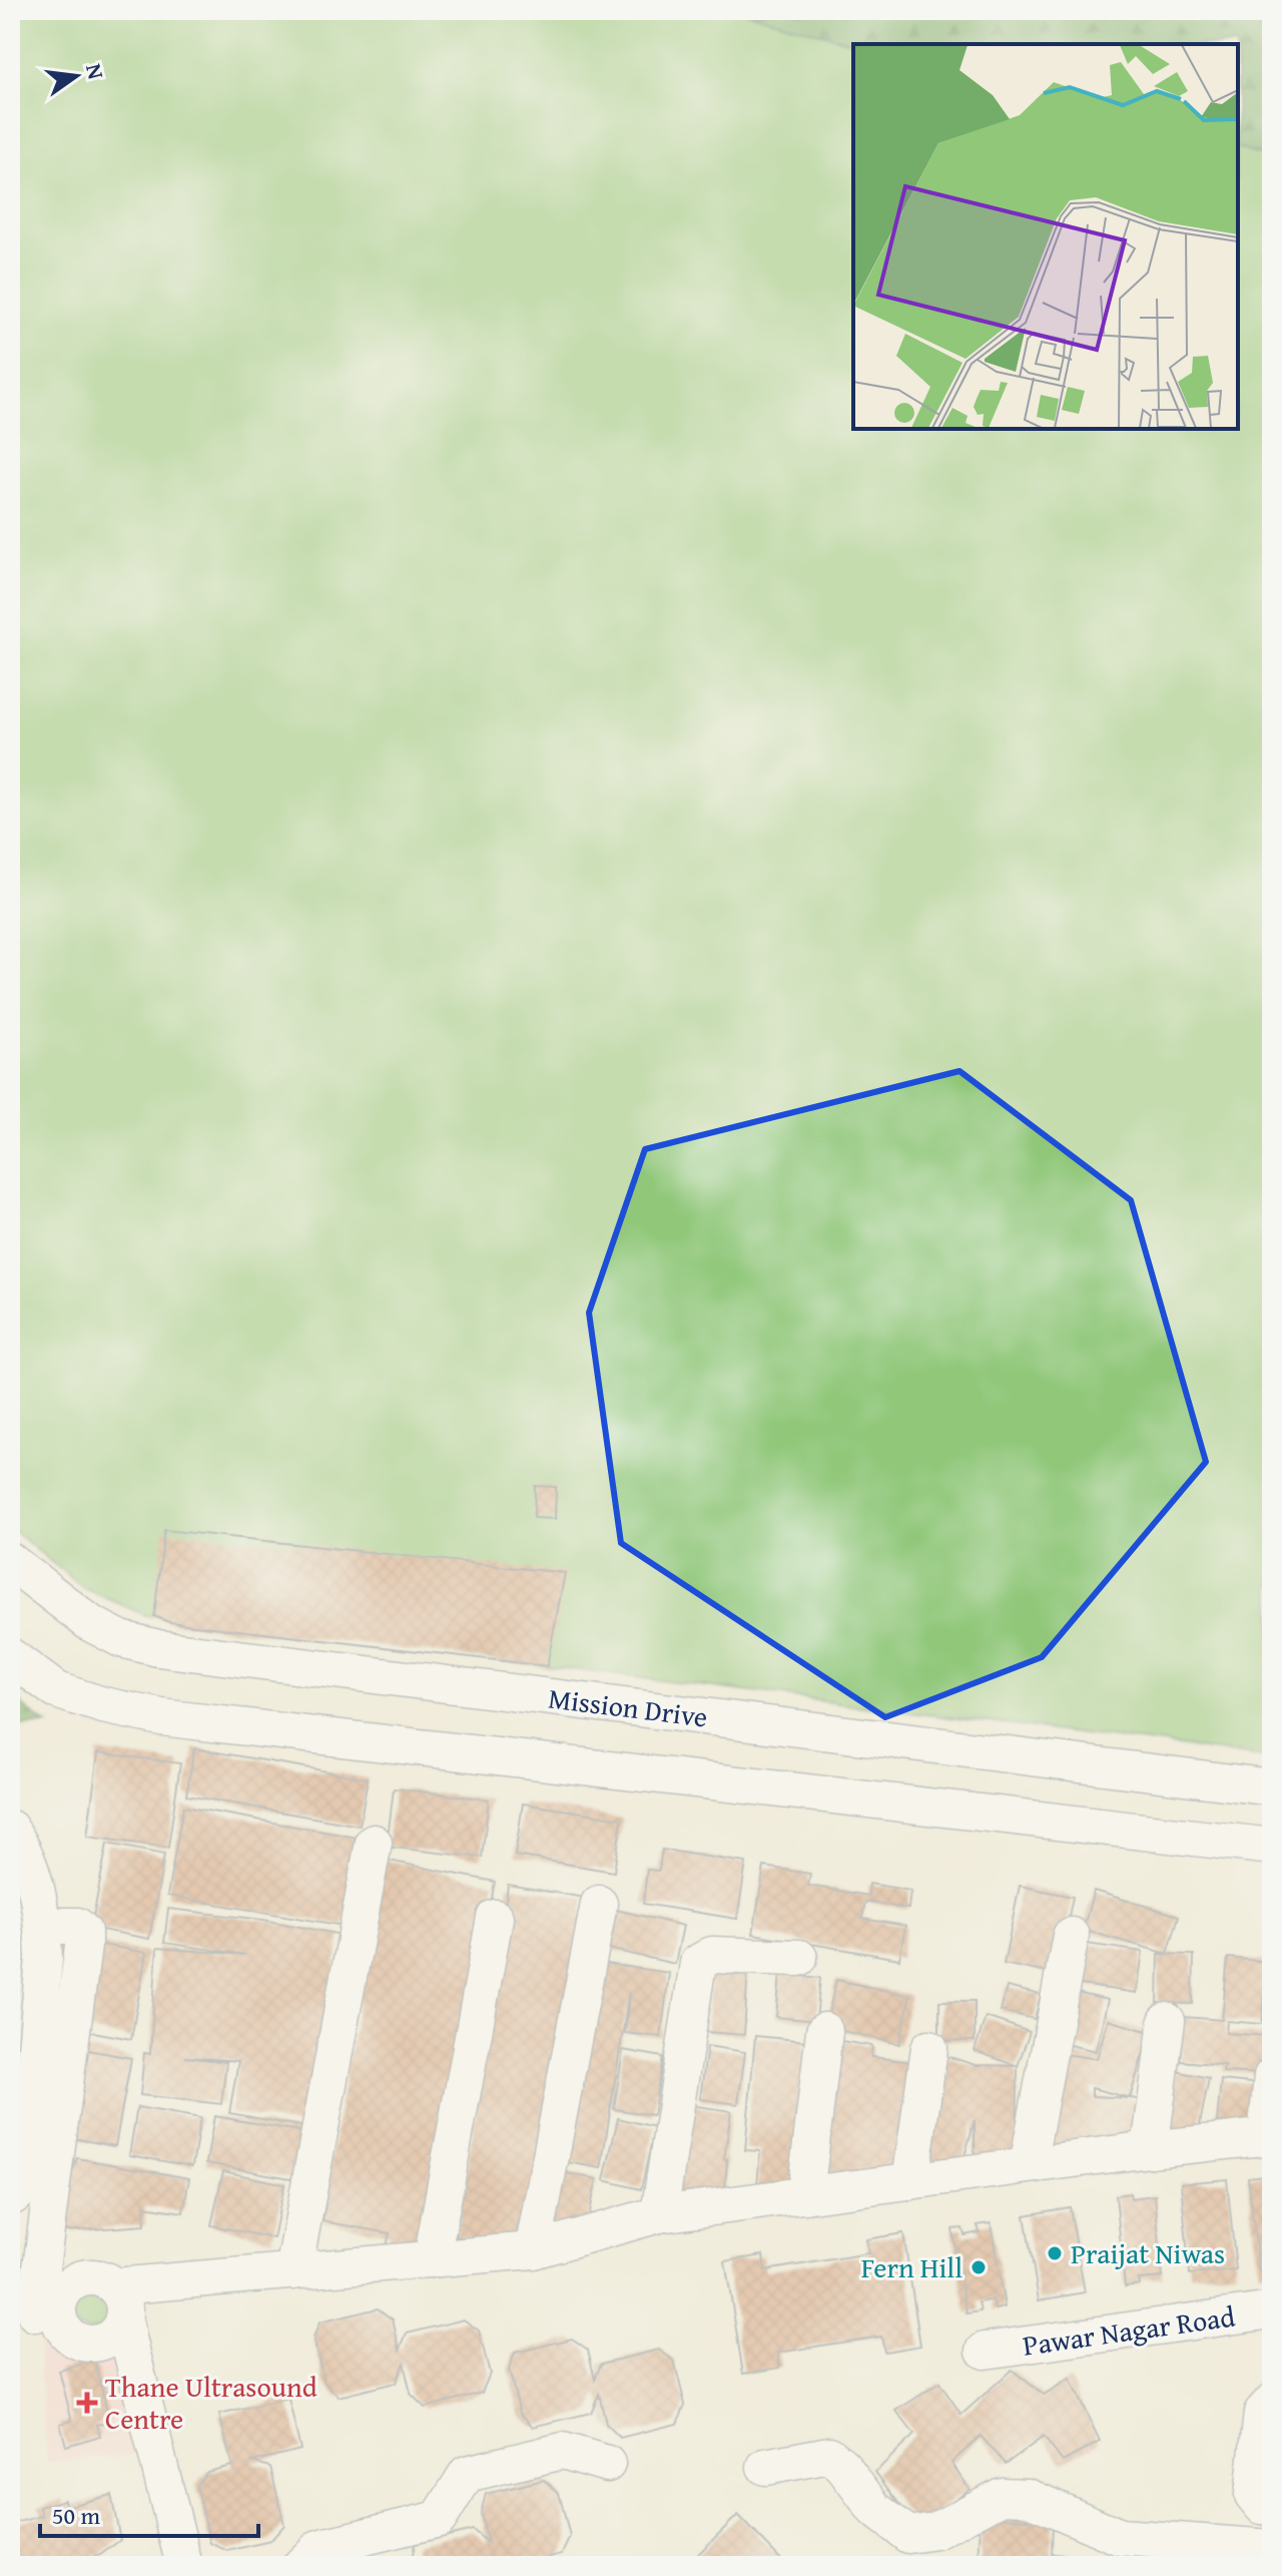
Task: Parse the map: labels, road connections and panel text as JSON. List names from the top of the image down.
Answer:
{
  "streets": {
    "street": ["Mission Drive", "Pawar Nagar Road"]
  },
  "places": {
    "other": ["Praijat Niwas", "Fern Hill"],
    "health": ["Thane Ultrasound Centre"]
  },
  "scale_bar": "50 m",
  "north": "right"
}
